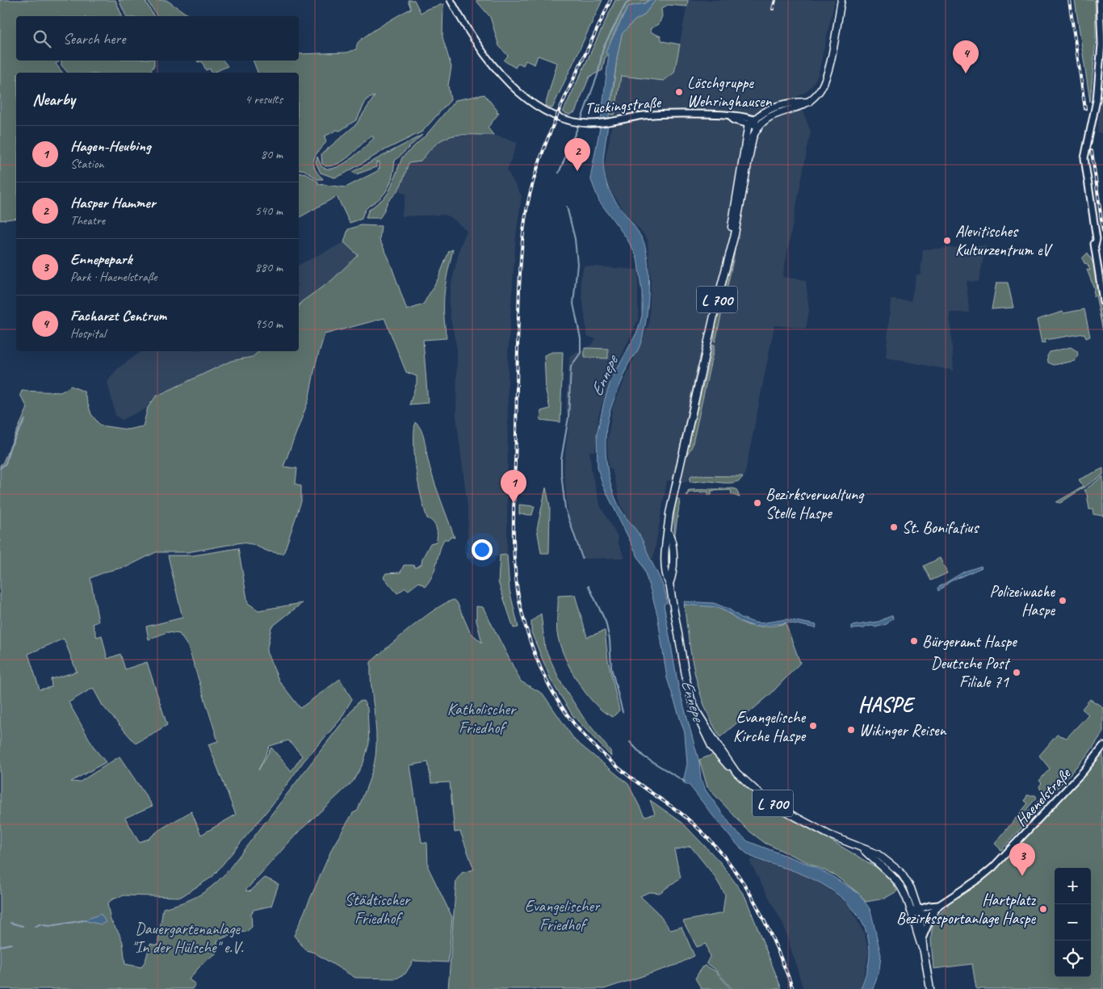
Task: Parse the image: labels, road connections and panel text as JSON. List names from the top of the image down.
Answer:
{
  "streets": {
    "main road": ["L 700"],
    "street": ["Tückingstraße", "Haenelstraße"]
  },
  "crossings": [
    ["Tückingstraße", "L 700"],
    ["L 700", "Haenelstraße"]
  ],
  "districts": ["HASPE"],
  "water": ["Ennepe"],
  "parks": [
    "Katholischer Friedhof",
    "Städtischer Friedhof",
    "Evangelischer Friedhof",
    "Dauergartenanlage \"In der Hülsche\" e.V."
  ],
  "places": [
    "Löschgruppe Wehringhausen",
    "Alevitisches Kulturzentrum eV",
    "Bezirksverwaltung Stelle Haspe",
    "St. Bonifatius",
    "Polizeiwache Haspe",
    "Bürgeramt Haspe",
    "Deutsche Post Filiale 71",
    "Evangelische Kirche Haspe",
    "Wikinger Reisen",
    "Hartplatz Bezirkssportanlage Haspe"
  ],
  "page": {
    "search": "Search here",
    "pins": [
      "4",
      "2",
      "1",
      "3"
    ],
    "heading": ["Nearby", "4 results"],
    "list": [
      {
        "mark": "1",
        "name": "Hagen-Heubing",
        "note": "Station",
        "value": "80 m"
      },
      {
        "mark": "2",
        "name": "Hasper Hammer",
        "note": "Theatre",
        "value": "540 m"
      },
      {
        "mark": "3",
        "name": "Ennepepark",
        "note": "Park · Haenelstraße",
        "value": "880 m"
      },
      {
        "mark": "4",
        "name": "Facharzt Centrum",
        "note": "Hospital",
        "value": "950 m"
      }
    ],
    "map_buttons": ["+", "−"]
  }
}
